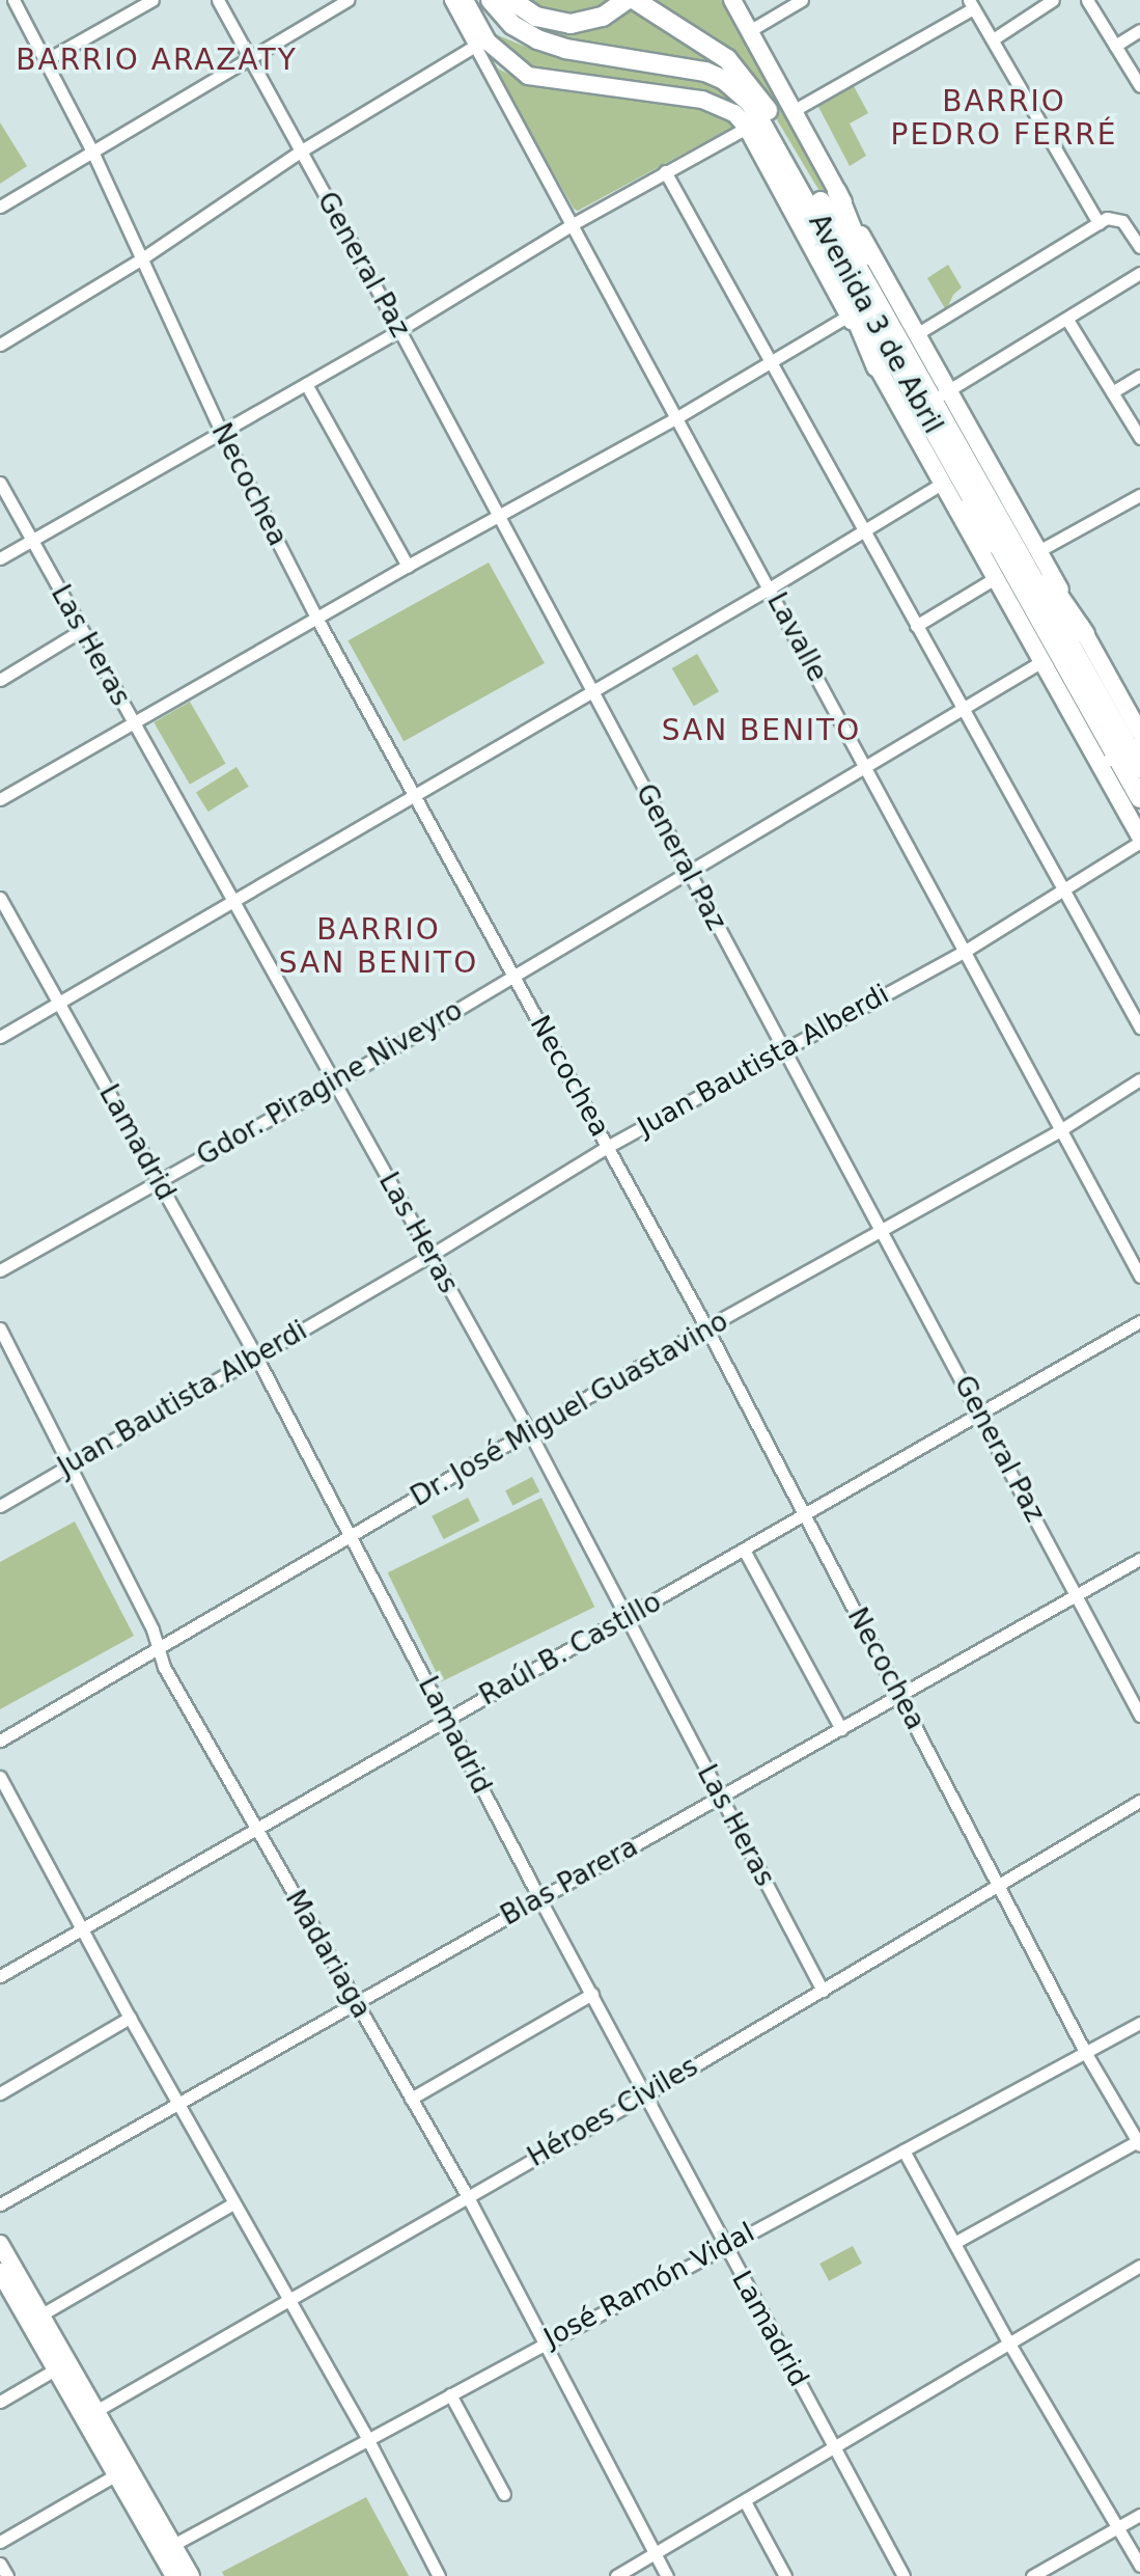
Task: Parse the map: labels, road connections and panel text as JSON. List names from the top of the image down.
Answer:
{
  "streets": {
    "highway": ["Avenida 3 de Abril"],
    "street": [
      "General Paz",
      "Necochea",
      "Lavalle",
      "Las Heras",
      "Juan Bautista Alberdi",
      "Gdor. Piragine Niveyro",
      "Lamadrid",
      "Dr. José Miguel Guastavino",
      "Raúl B. Castillo",
      "Blas Parera",
      "Madariaga",
      "Héroes Civiles",
      "José Ramón Vidal"
    ]
  },
  "crossings": [
    ["General Paz", "Juan Bautista Alberdi"],
    ["General Paz", "Gdor. Piragine Niveyro"],
    ["General Paz", "Dr. José Miguel Guastavino"],
    ["General Paz", "Raúl B. Castillo"],
    ["General Paz", "Blas Parera"],
    ["Avenida 3 de Abril", "Juan Bautista Alberdi"],
    ["Avenida 3 de Abril", "Gdor. Piragine Niveyro"],
    ["Necochea", "Juan Bautista Alberdi"],
    ["Necochea", "Gdor. Piragine Niveyro"],
    ["Necochea", "Dr. José Miguel Guastavino"],
    ["Necochea", "Raúl B. Castillo"],
    ["Necochea", "Blas Parera"],
    ["Necochea", "Héroes Civiles"],
    ["Necochea", "José Ramón Vidal"],
    ["Lavalle", "Juan Bautista Alberdi"],
    ["Lavalle", "Gdor. Piragine Niveyro"],
    ["Lavalle", "Dr. José Miguel Guastavino"],
    ["Las Heras", "Juan Bautista Alberdi"],
    ["Las Heras", "Gdor. Piragine Niveyro"],
    ["Las Heras", "Dr. José Miguel Guastavino"],
    ["Las Heras", "Raúl B. Castillo"],
    ["Las Heras", "Blas Parera"],
    ["Las Heras", "Héroes Civiles"],
    ["Juan Bautista Alberdi", "Lamadrid"],
    ["Juan Bautista Alberdi", "Madariaga"],
    ["Gdor. Piragine Niveyro", "Lamadrid"],
    ["Lamadrid", "Dr. José Miguel Guastavino"],
    ["Lamadrid", "Raúl B. Castillo"],
    ["Lamadrid", "Blas Parera"],
    ["Lamadrid", "Héroes Civiles"],
    ["Lamadrid", "José Ramón Vidal"],
    ["Dr. José Miguel Guastavino", "Madariaga"],
    ["Raúl B. Castillo", "Madariaga"],
    ["Blas Parera", "Madariaga"],
    ["Madariaga", "Héroes Civiles"],
    ["Madariaga", "José Ramón Vidal"]
  ],
  "districts": [
    "BARRIO ARAZATY",
    "BARRIO PEDRO FERRÉ",
    "SAN BENITO",
    "BARRIO SAN BENITO"
  ]
}
